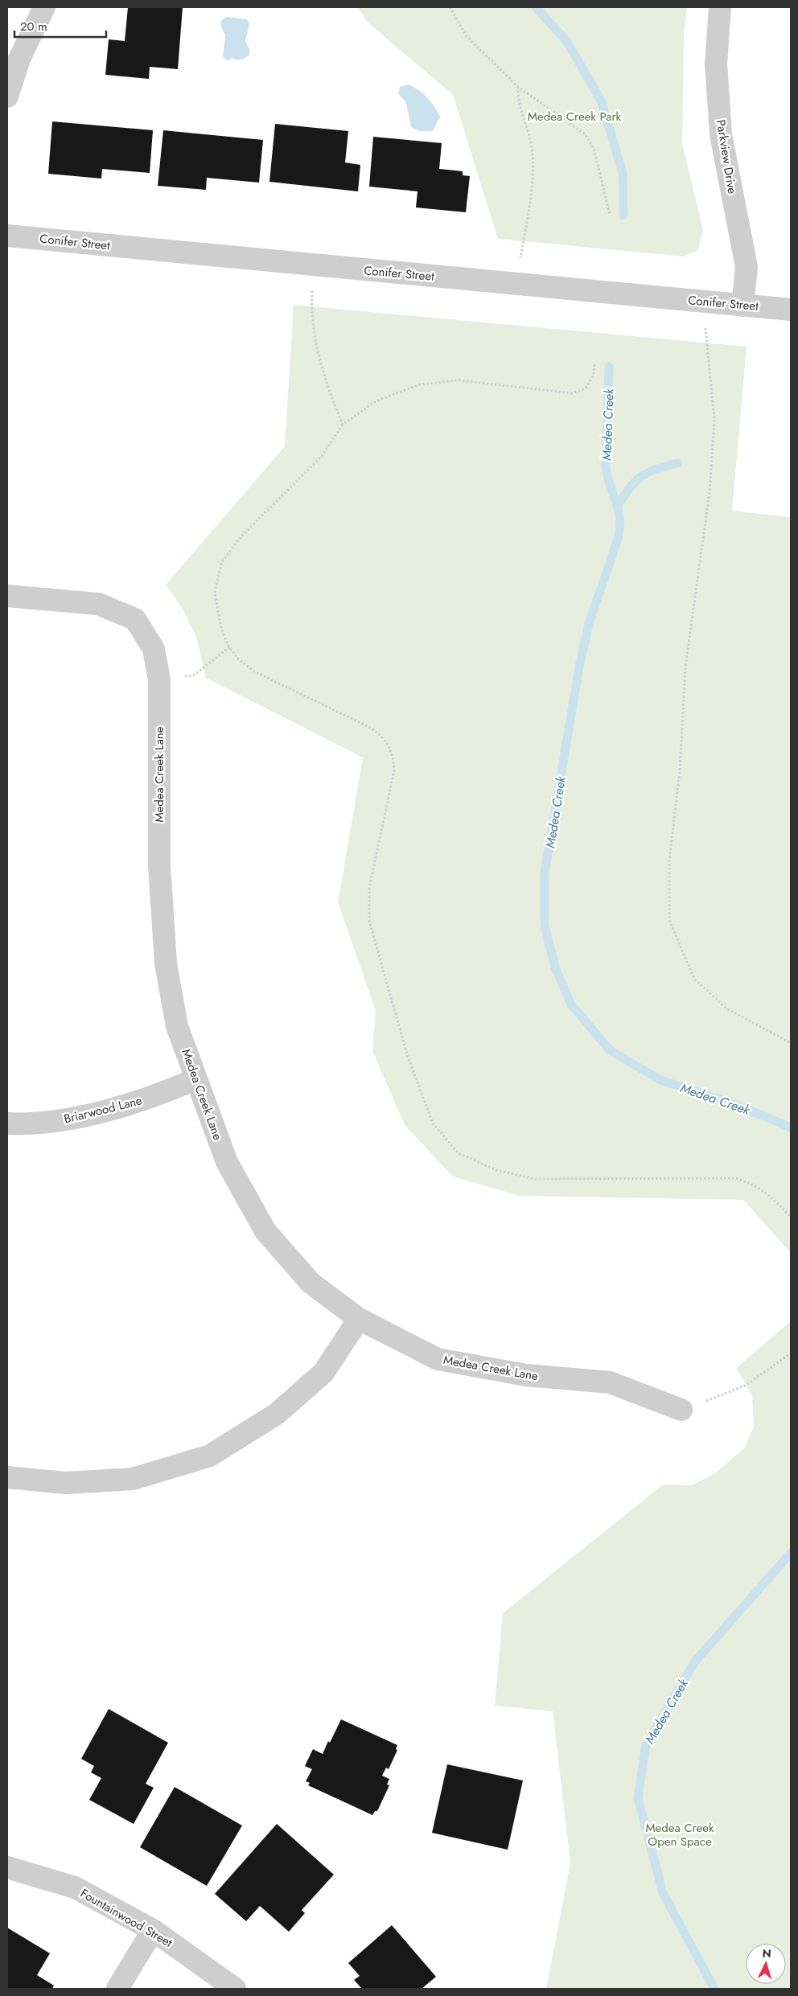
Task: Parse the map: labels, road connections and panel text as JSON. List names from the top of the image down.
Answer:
{
  "streets": {
    "street": [
      "Parkview Drive",
      "Conifer Street",
      "Medea Creek Lane",
      "Briarwood Lane",
      "Fountainwood Street"
    ]
  },
  "crossings": [
    ["Parkview Drive", "Conifer Street"],
    ["Medea Creek Lane", "Briarwood Lane"]
  ],
  "water": ["Medea Creek"],
  "parks": ["Medea Creek Park", "Medea Creek Open Space"],
  "scale_bar": "20 m",
  "north": "top"
}
